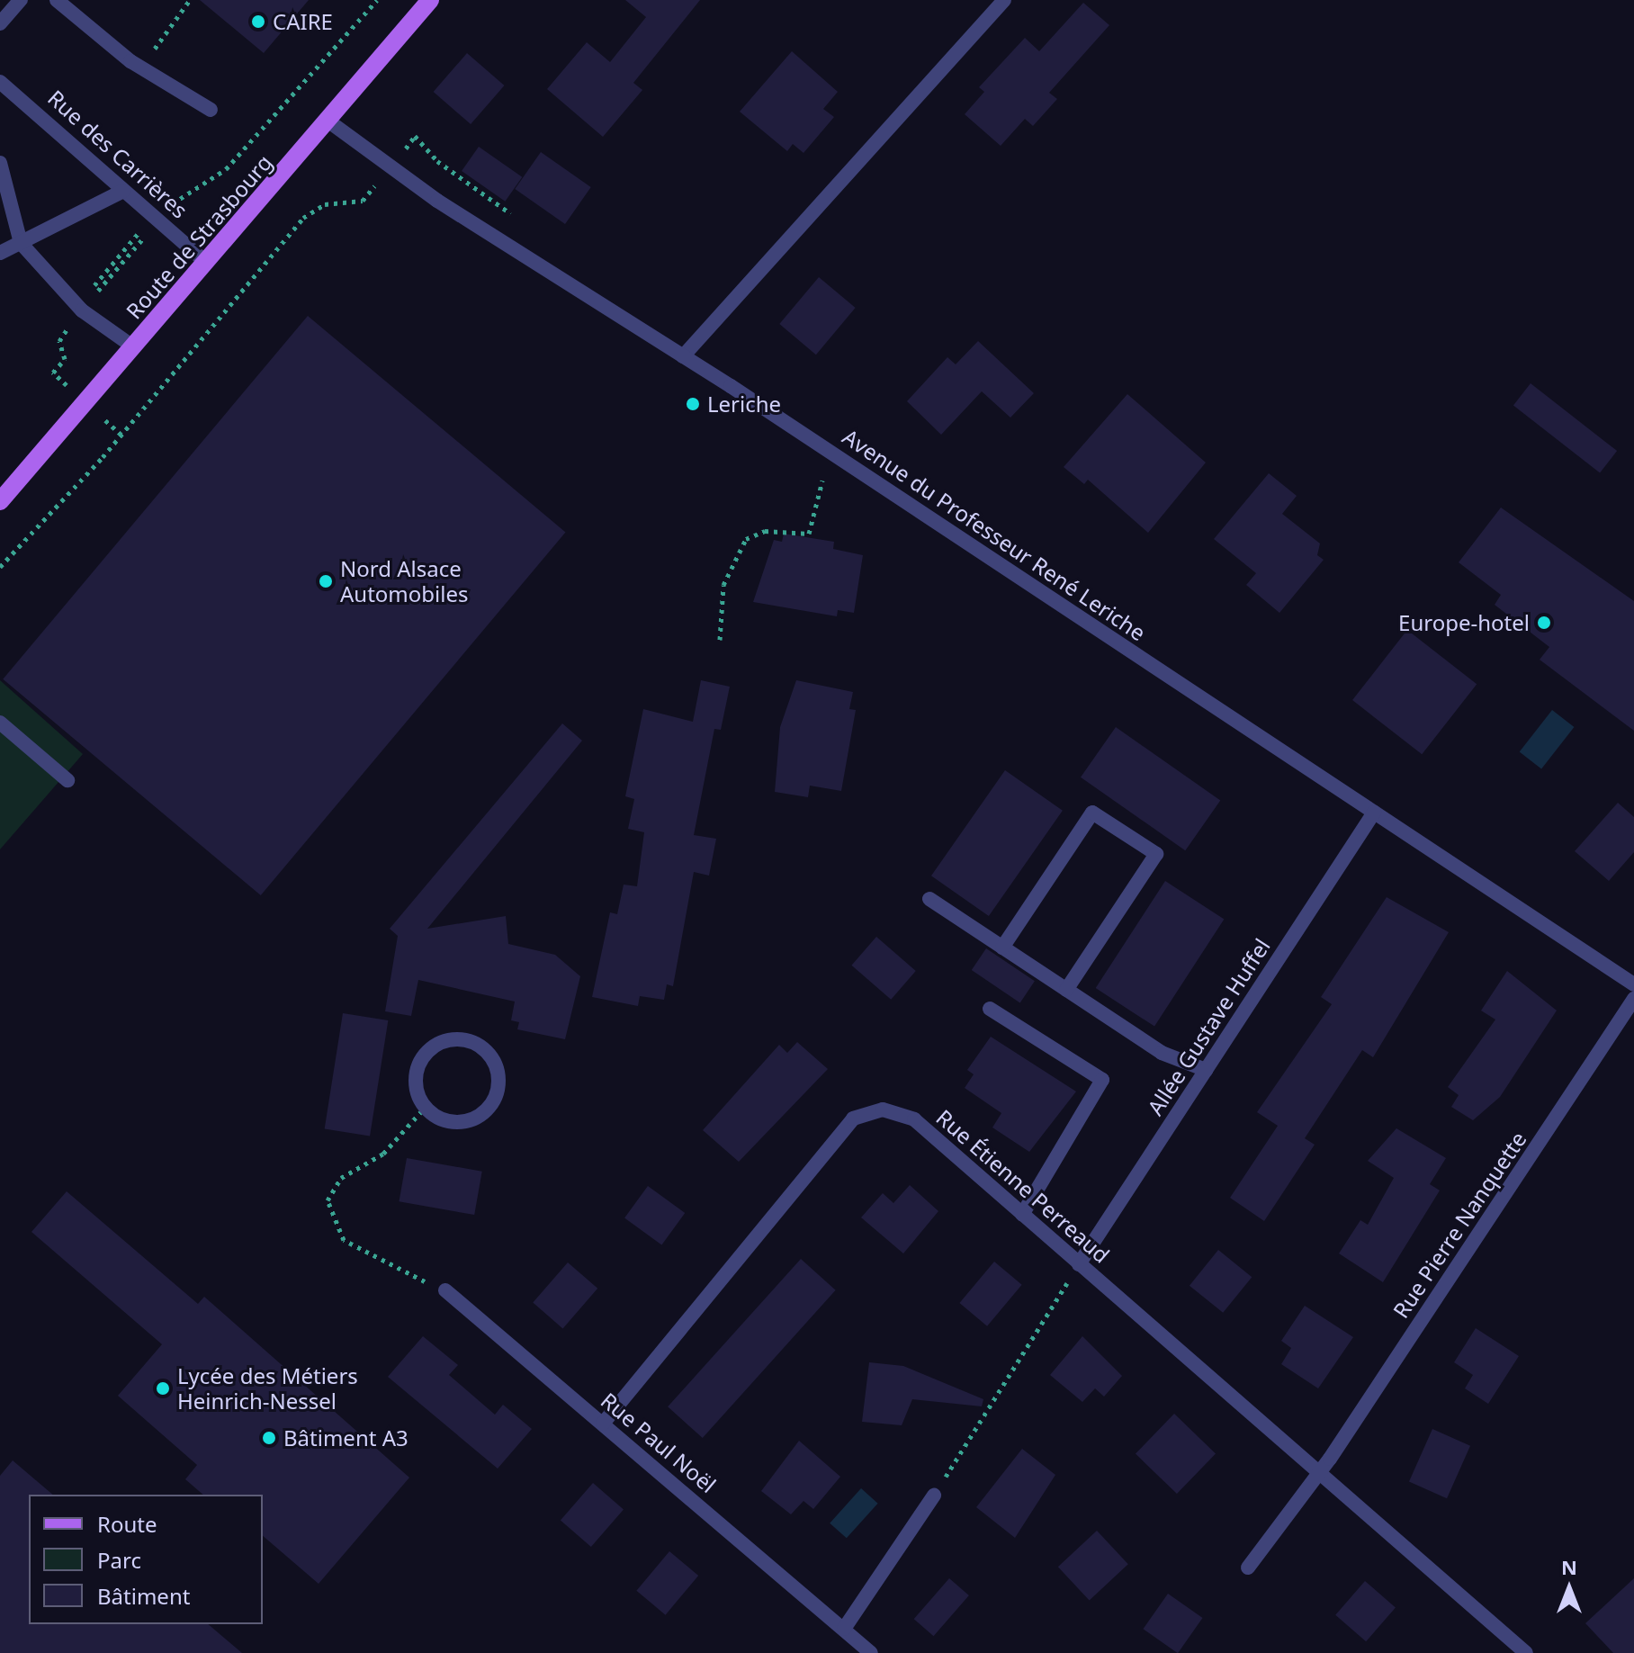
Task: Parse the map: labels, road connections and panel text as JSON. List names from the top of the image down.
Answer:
{
  "streets": {
    "main road": ["Route de Strasbourg"],
    "street": [
      "Rue des Carrières",
      "Avenue du Professeur René Leriche",
      "Allée Gustave Huffel",
      "Rue Étienne Perreaud",
      "Rue Pierre Nanquette",
      "Rue Paul Noël"
    ]
  },
  "crossings": [
    ["Rue des Carrières", "Route de Strasbourg"],
    ["Route de Strasbourg", "Avenue du Professeur René Leriche"],
    ["Avenue du Professeur René Leriche", "Allée Gustave Huffel"],
    ["Allée Gustave Huffel", "Rue Étienne Perreaud"],
    ["Rue Étienne Perreaud", "Rue Pierre Nanquette"],
    ["Rue Étienne Perreaud", "Rue Paul Noël"]
  ],
  "places": [
    "CAIRE",
    "Leriche",
    "Nord Alsace Automobiles",
    "Europe-hotel",
    "Lycée des Métiers Heinrich-Nessel",
    "Bâtiment A3"
  ],
  "legend": ["Route", "Parc", "Bâtiment"],
  "north": "top"
}
